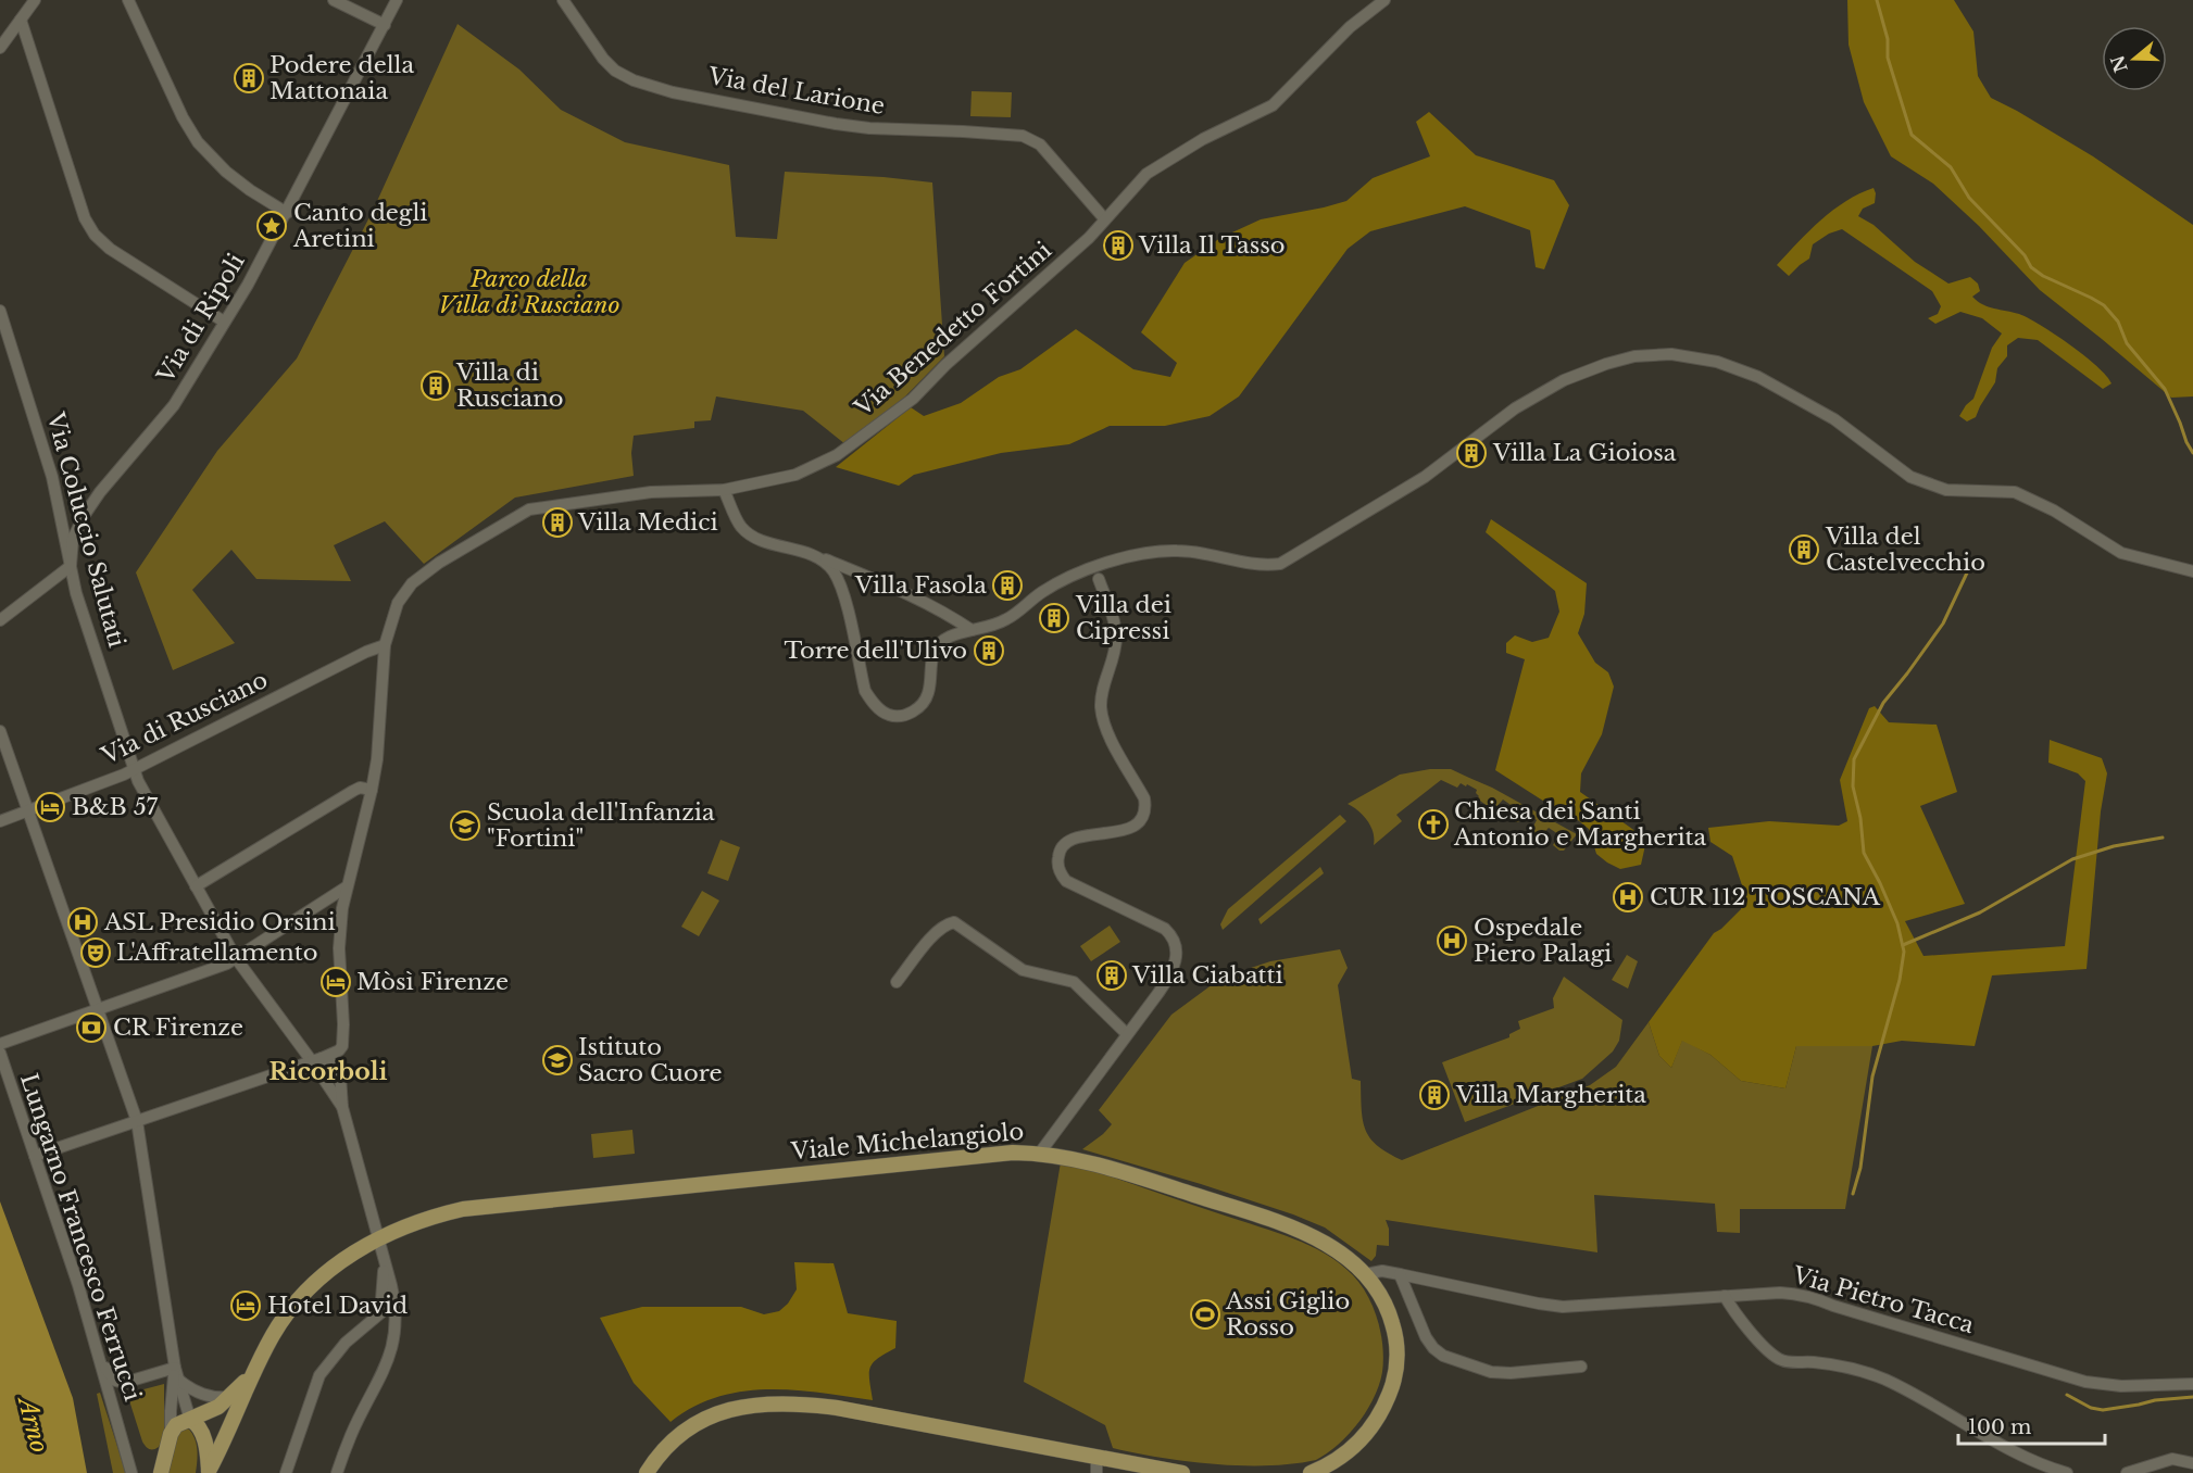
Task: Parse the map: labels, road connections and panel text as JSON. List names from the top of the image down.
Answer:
{
  "streets": {
    "main road": ["Viale Michelangiolo"],
    "street": [
      "Via del Larione",
      "Via di Ripoli",
      "Via Benedetto Fortini",
      "Via Coluccio Salutati",
      "Via di Rusciano",
      "Lungarno Francesco Ferrucci",
      "Via Pietro Tacca"
    ]
  },
  "crossings": [
    ["Via del Larione", "Via Benedetto Fortini"],
    ["Via di Ripoli", "Via Coluccio Salutati"],
    ["Via Benedetto Fortini", "Via Coluccio Salutati"],
    ["Via Benedetto Fortini", "Via di Rusciano"],
    ["Via Coluccio Salutati", "Via di Rusciano"],
    ["Viale Michelangiolo", "Via Pietro Tacca"]
  ],
  "districts": ["Ricorboli"],
  "water": ["Arno"],
  "parks": ["Parco della Villa di Rusciano"],
  "places": {
    "building": [
      "Podere della Mattonaia",
      "Villa Il Tasso",
      "Villa di Rusciano",
      "Villa La Gioiosa",
      "Villa Medici",
      "Villa del Castelvecchio",
      "Villa Fasola",
      "Villa dei Cipressi",
      "Torre dell'Ulivo",
      "Villa Ciabatti",
      "Villa Margherita"
    ],
    "place": ["Canto degli Aretini"],
    "hotel": ["B&B 57", "Mòsì Firenze", "Hotel David"],
    "church": ["Chiesa dei Santi Antonio e Margherita"],
    "school or university": ["Scuola dell'Infanzia \"Fortini\"", "Istituto Sacro Cuore"],
    "hospital": ["CUR 112 TOSCANA", "ASL Presidio Orsini", "Ospedale Piero Palagi"],
    "theatre": ["L'Affratellamento"],
    "bank": ["CR Firenze"],
    "sports": ["Assi Giglio Rosso"]
  },
  "scale_bar": "100 m",
  "north": "left"
}
